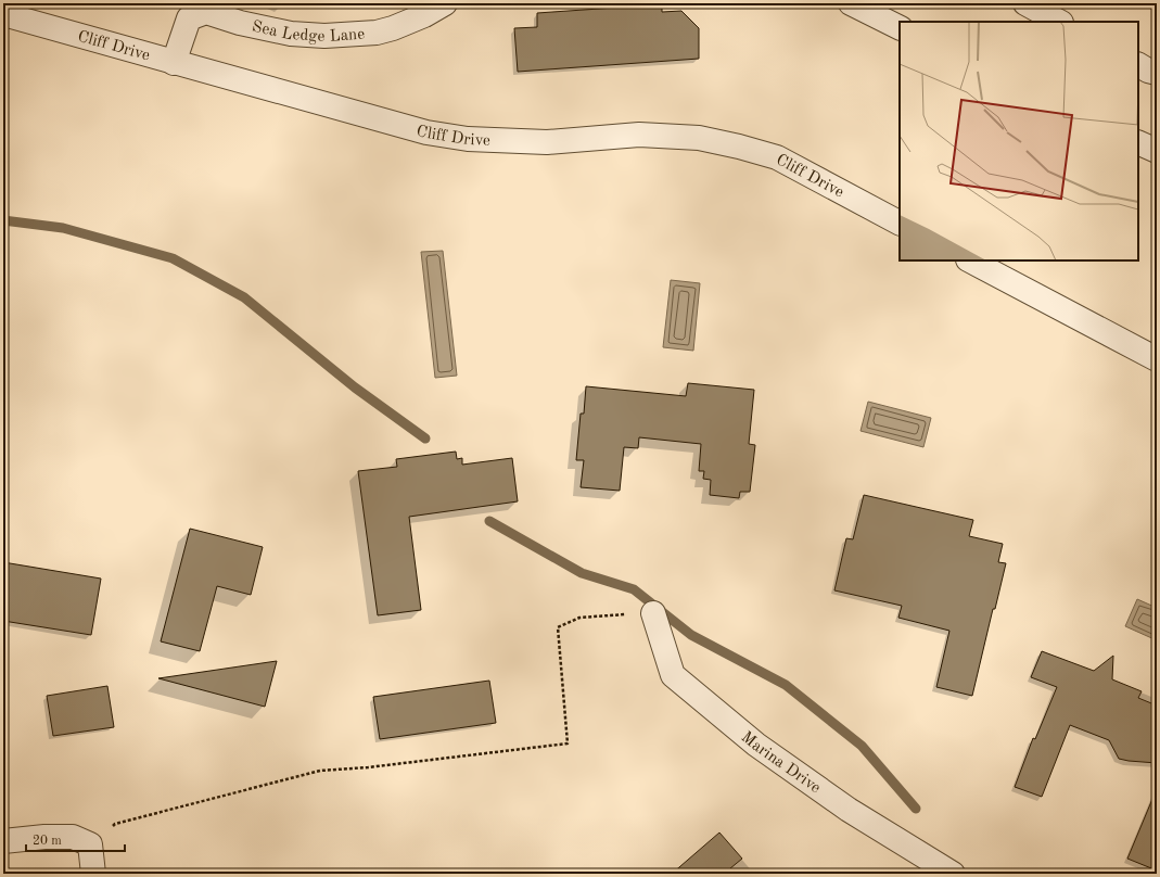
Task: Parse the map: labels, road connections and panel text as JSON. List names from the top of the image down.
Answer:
{
  "streets": {
    "street": ["Sea Ledge Lane", "Cliff Drive", "Marina Drive"]
  },
  "crossings": [
    ["Sea Ledge Lane", "Cliff Drive"]
  ],
  "scale_bar": "20 m"
}
